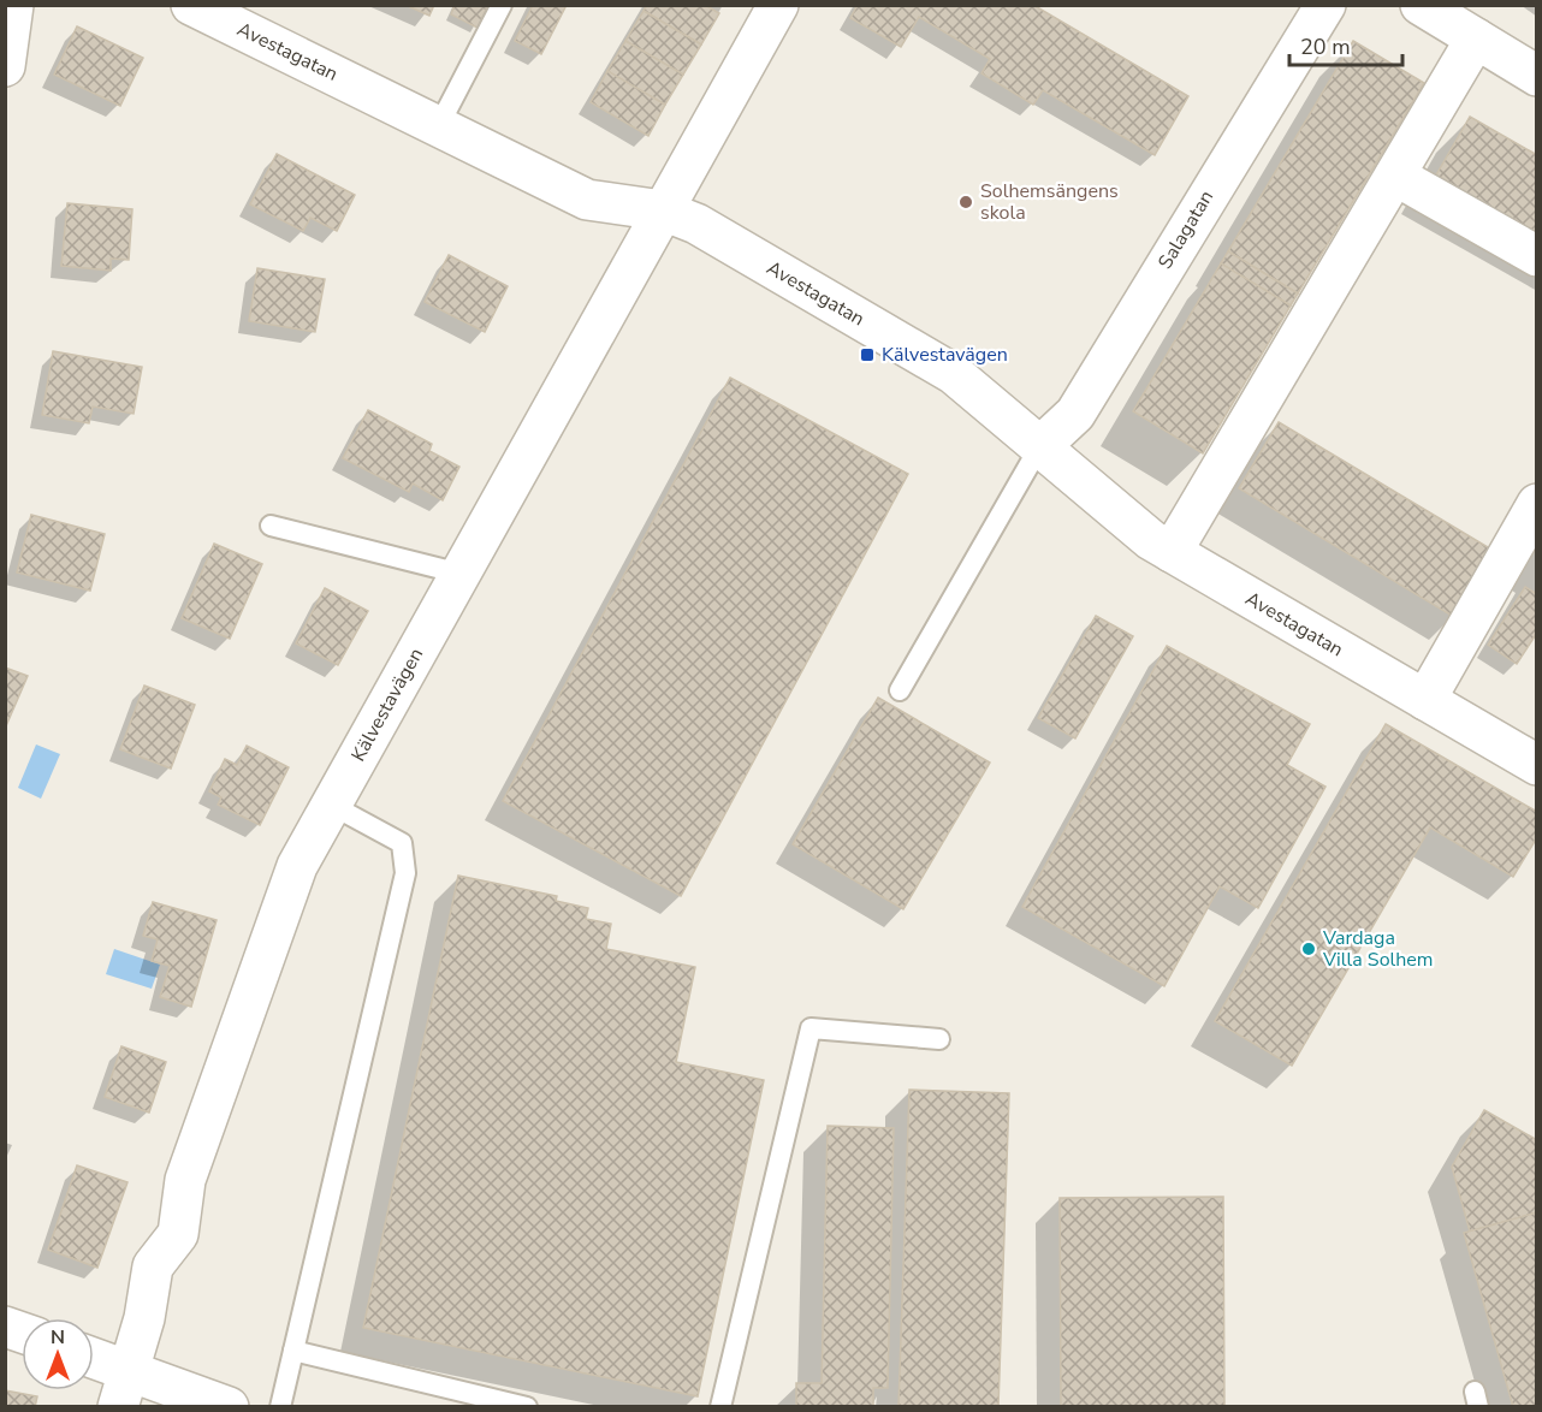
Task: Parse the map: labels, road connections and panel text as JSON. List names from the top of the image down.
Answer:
{
  "streets": {
    "street": ["Avestagatan", "Salagatan", "Kälvestavägen"]
  },
  "crossings": [
    ["Avestagatan", "Salagatan"],
    ["Avestagatan", "Kälvestavägen"]
  ],
  "places": {
    "other": ["Solhemsängens skola", "Vardaga Villa Solhem"],
    "transit": ["Kälvestavägen"]
  },
  "scale_bar": "20 m",
  "north": "top"
}
